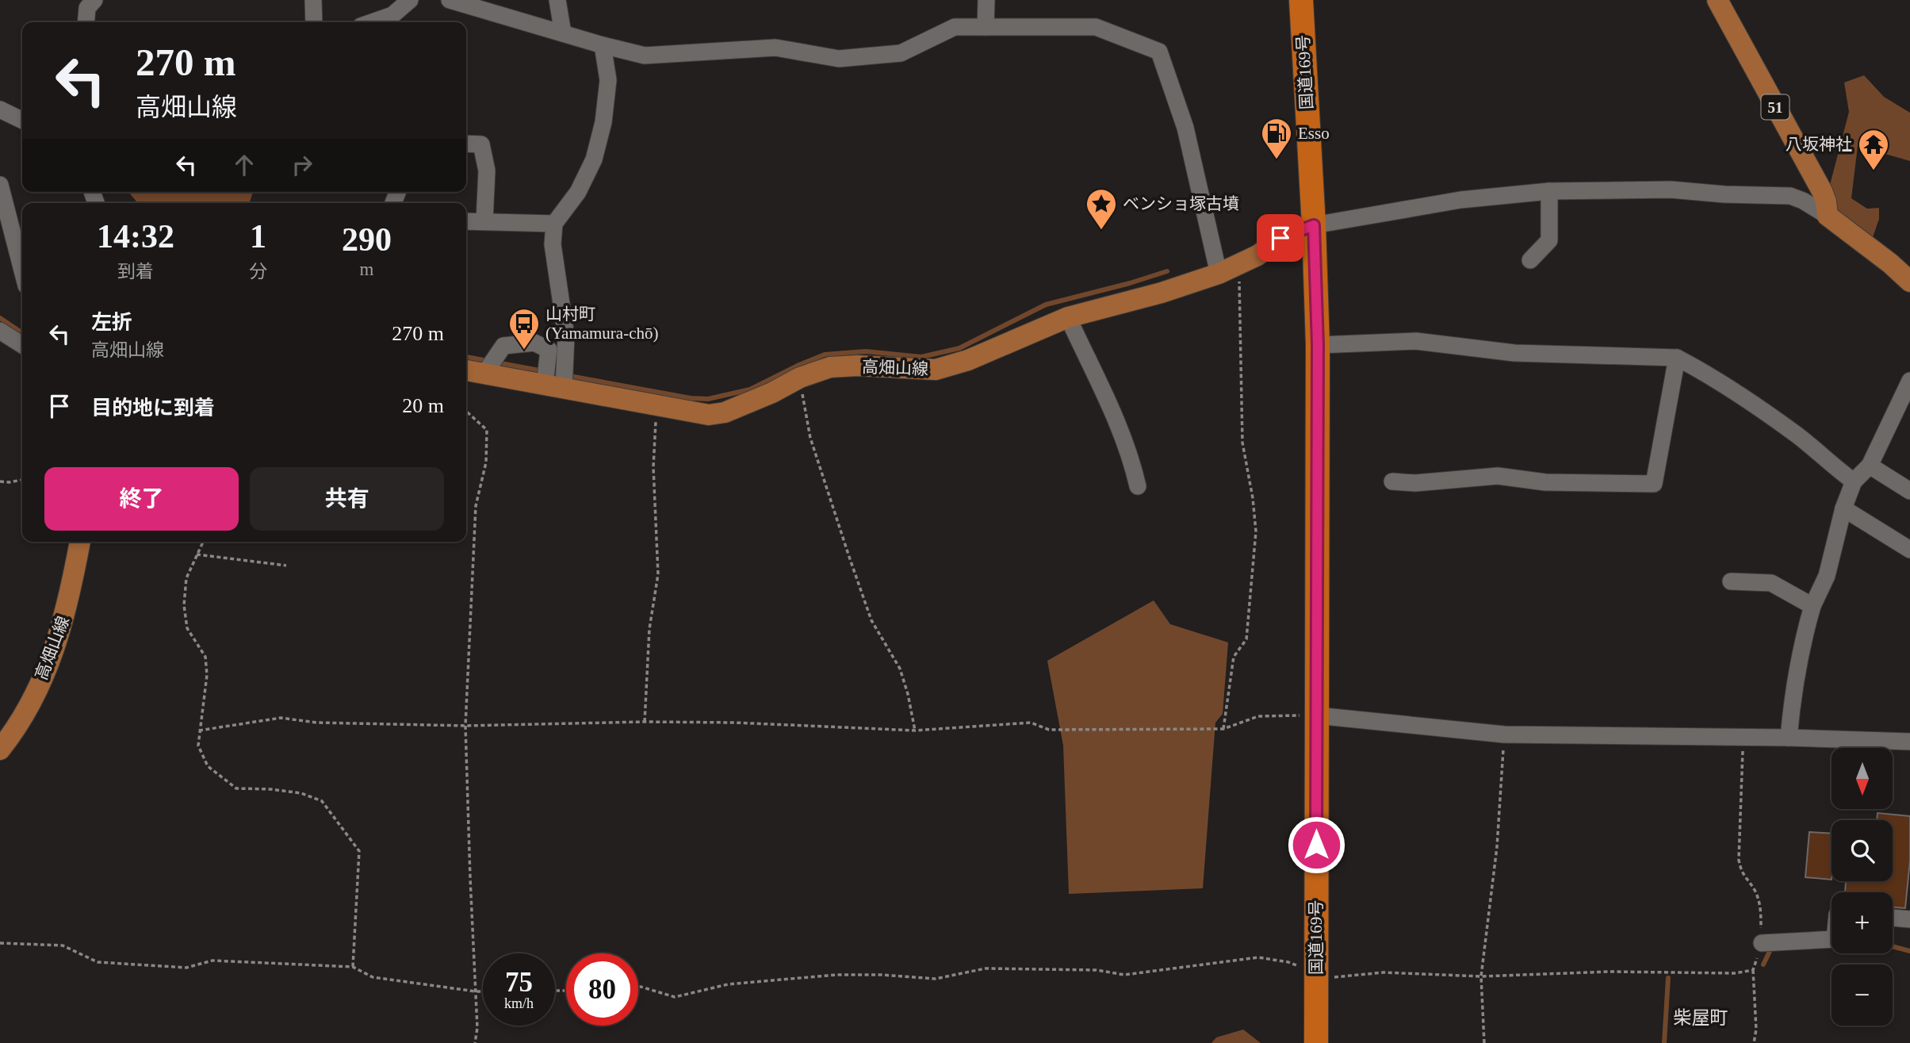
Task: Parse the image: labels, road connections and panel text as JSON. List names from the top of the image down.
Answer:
{
  "streets": {
    "highway": ["国道169号"],
    "main road": ["51", "高畑山線"]
  },
  "crossings": [
    ["国道169号", "高畑山線"]
  ],
  "districts": ["柴屋町"],
  "places": {
    "fuel station": ["Esso"],
    "temple": ["八坂神社"],
    "place": ["ベンショ塚古墳"],
    "bus stop": ["山村町 (Yamamura-chō)"]
  },
  "north": "bottom",
  "page": {
    "turn": ["270 m", "高畑山線"],
    "eta": [
      "14:32",
      "到着",
      "1",
      "分",
      "290",
      "m"
    ],
    "list": [
      {
        "name": "左折",
        "note": "高畑山線",
        "value": "270 m"
      },
      {
        "name": "目的地に到着",
        "value": "20 m"
      }
    ],
    "buttons": ["終了", "共有"],
    "map_buttons": ["+", "−"],
    "speed": "75 km/h",
    "limit": "80"
  }
}
